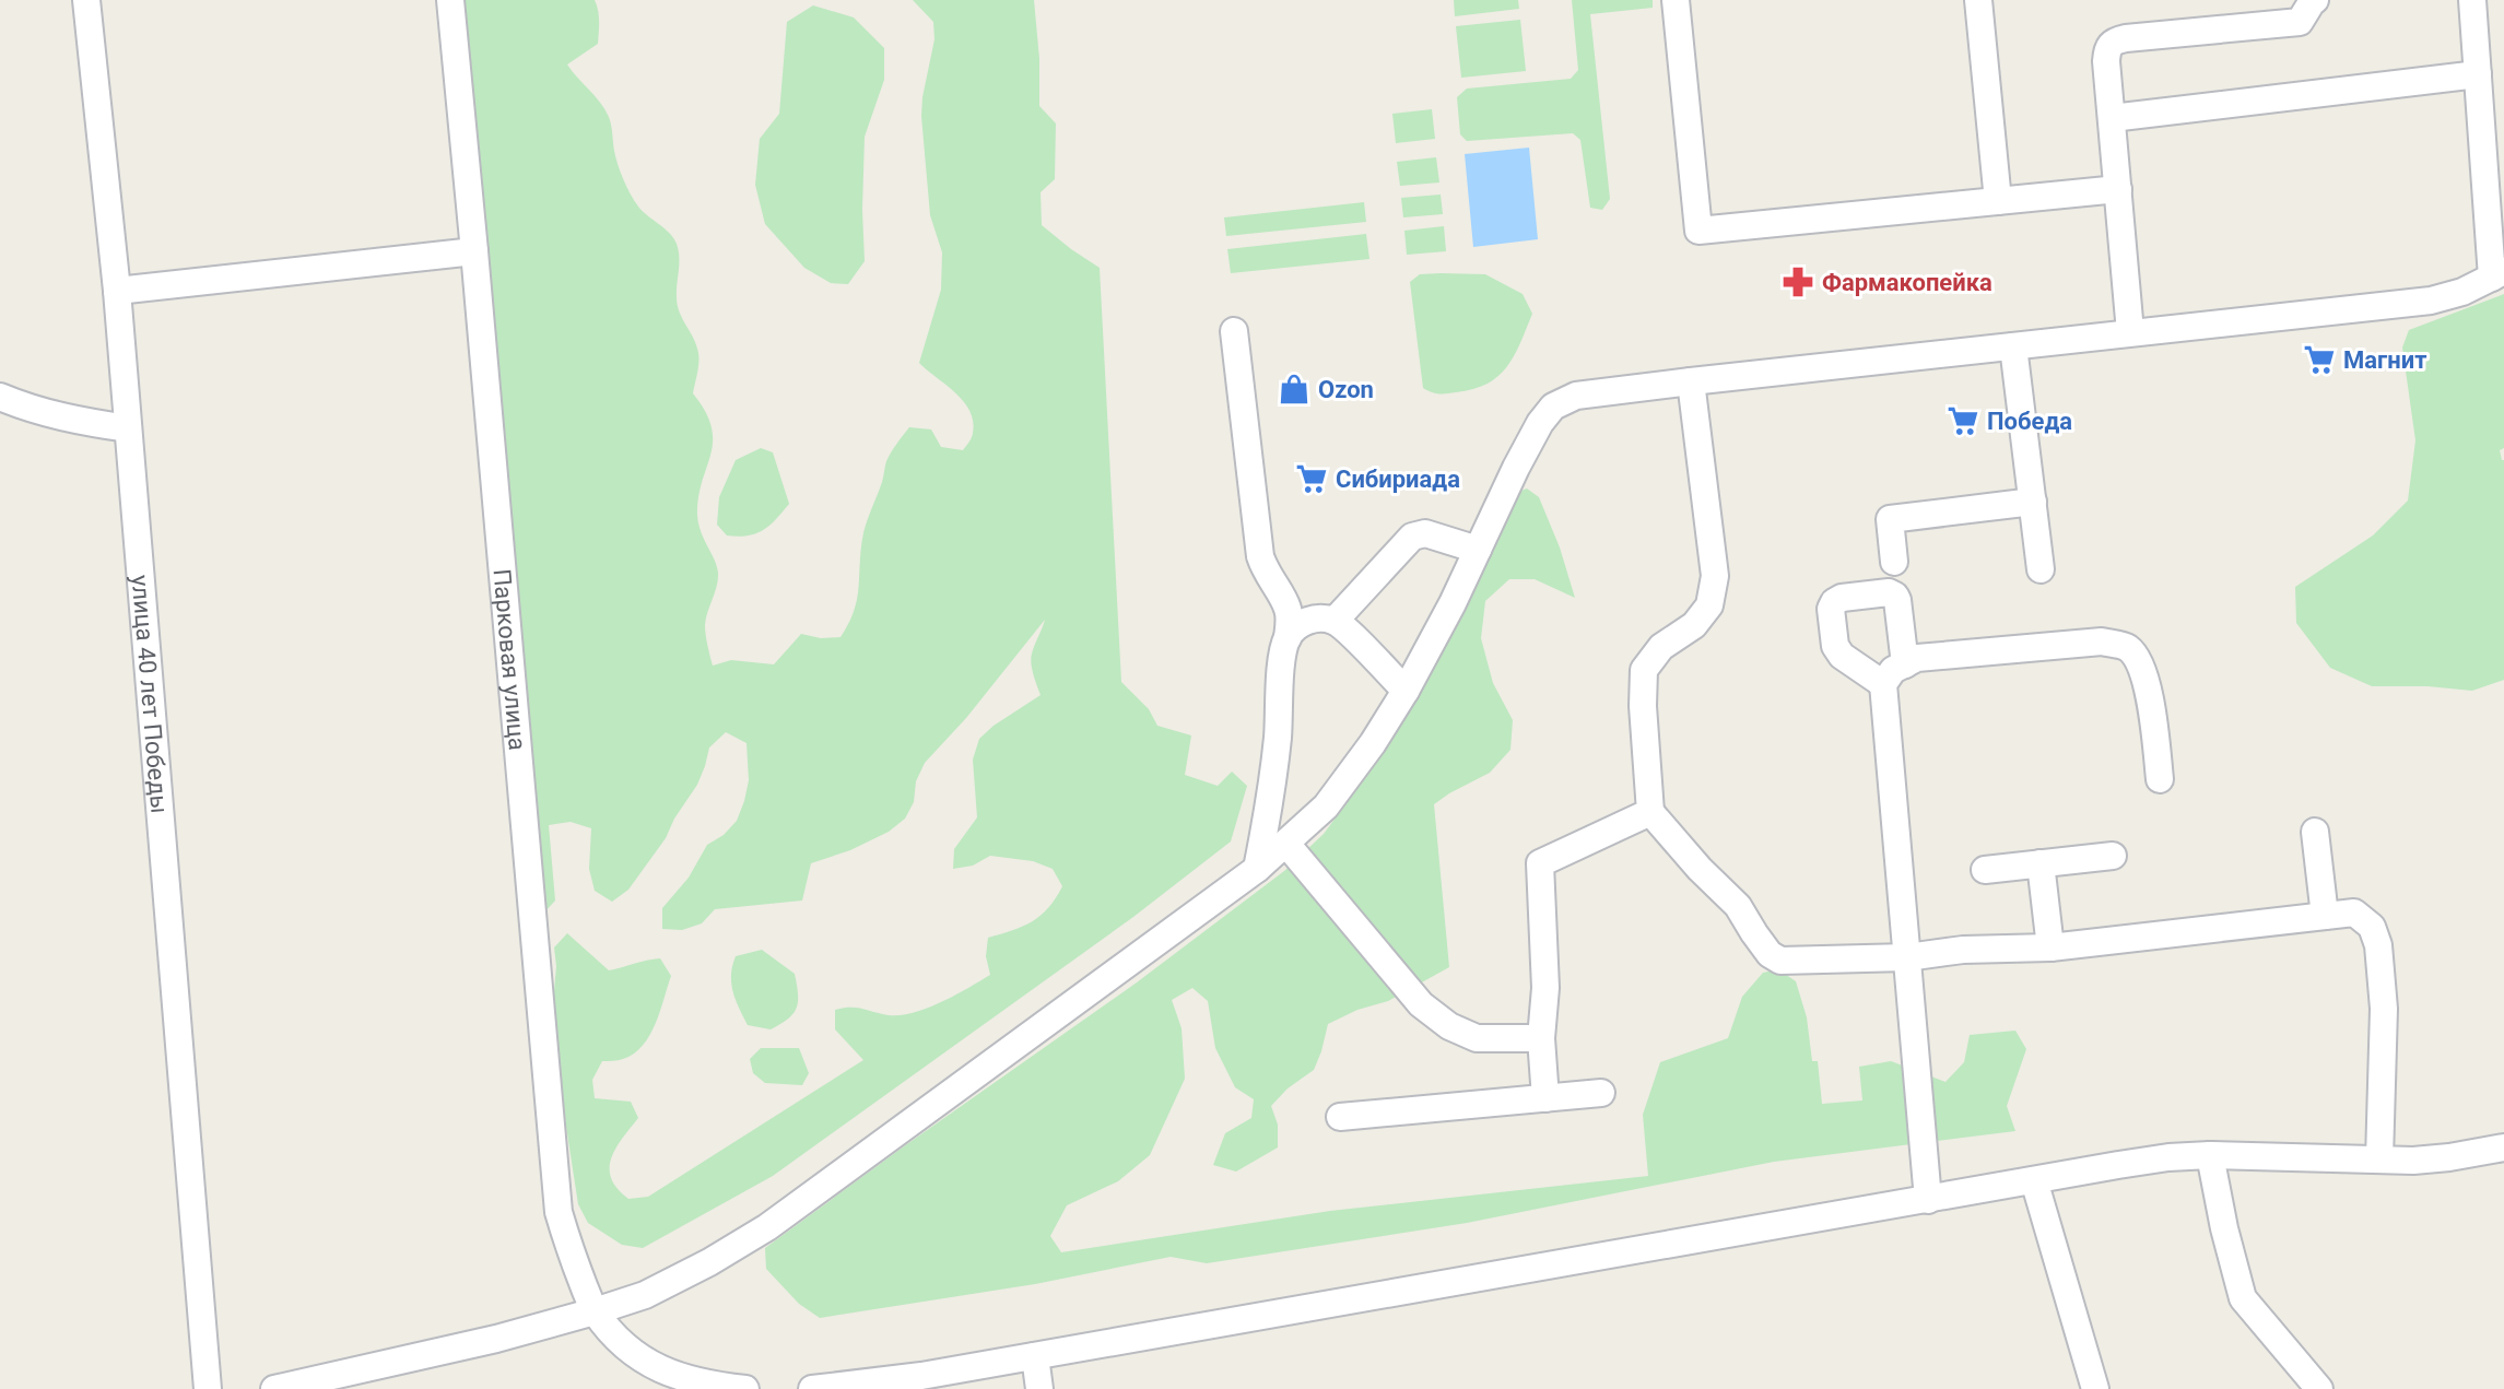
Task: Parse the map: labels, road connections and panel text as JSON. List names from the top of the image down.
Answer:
{
  "streets": {
    "street": ["Парковая улица", "улица 40 лет Победы"]
  },
  "places": {
    "pharmacy": ["Фармакопейка"],
    "supermarket": ["Магнит", "Победа", "Сибириада"],
    "shop": ["Ozon"]
  }
}
